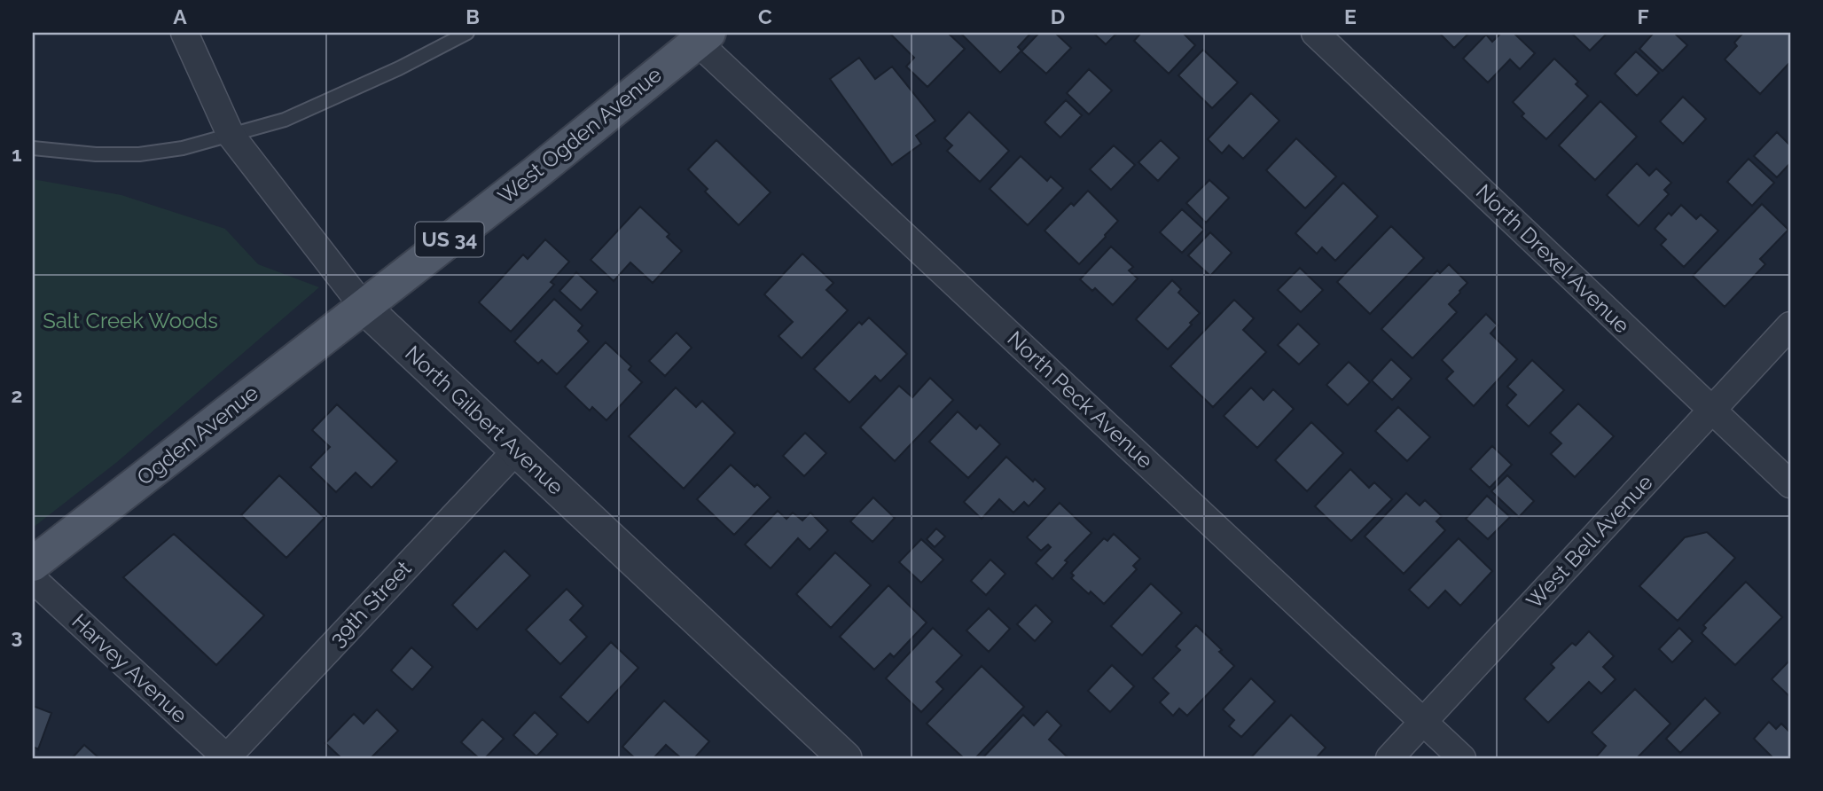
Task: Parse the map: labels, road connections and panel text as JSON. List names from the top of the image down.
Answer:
{
  "streets": {
    "main road": ["West Ogden Avenue", "US 34", "Ogden Avenue"],
    "street": [
      "North Drexel Avenue",
      "North Peck Avenue",
      "North Gilbert Avenue",
      "West Bell Avenue",
      "39th Street",
      "Harvey Avenue"
    ]
  },
  "crossings": [
    ["West Ogden Avenue", "North Peck Avenue"],
    ["West Ogden Avenue", "North Gilbert Avenue"],
    ["West Ogden Avenue", "Ogden Avenue"],
    ["North Drexel Avenue", "West Bell Avenue"],
    ["North Peck Avenue", "West Bell Avenue"],
    ["North Gilbert Avenue", "Ogden Avenue"],
    ["North Gilbert Avenue", "39th Street"],
    ["39th Street", "Harvey Avenue"]
  ],
  "parks": ["Salt Creek Woods"],
  "grid": {
    "columns": [
      "A",
      "B",
      "C",
      "D",
      "E",
      "F"
    ],
    "rows": ["1", "2", "3"]
  }
}
